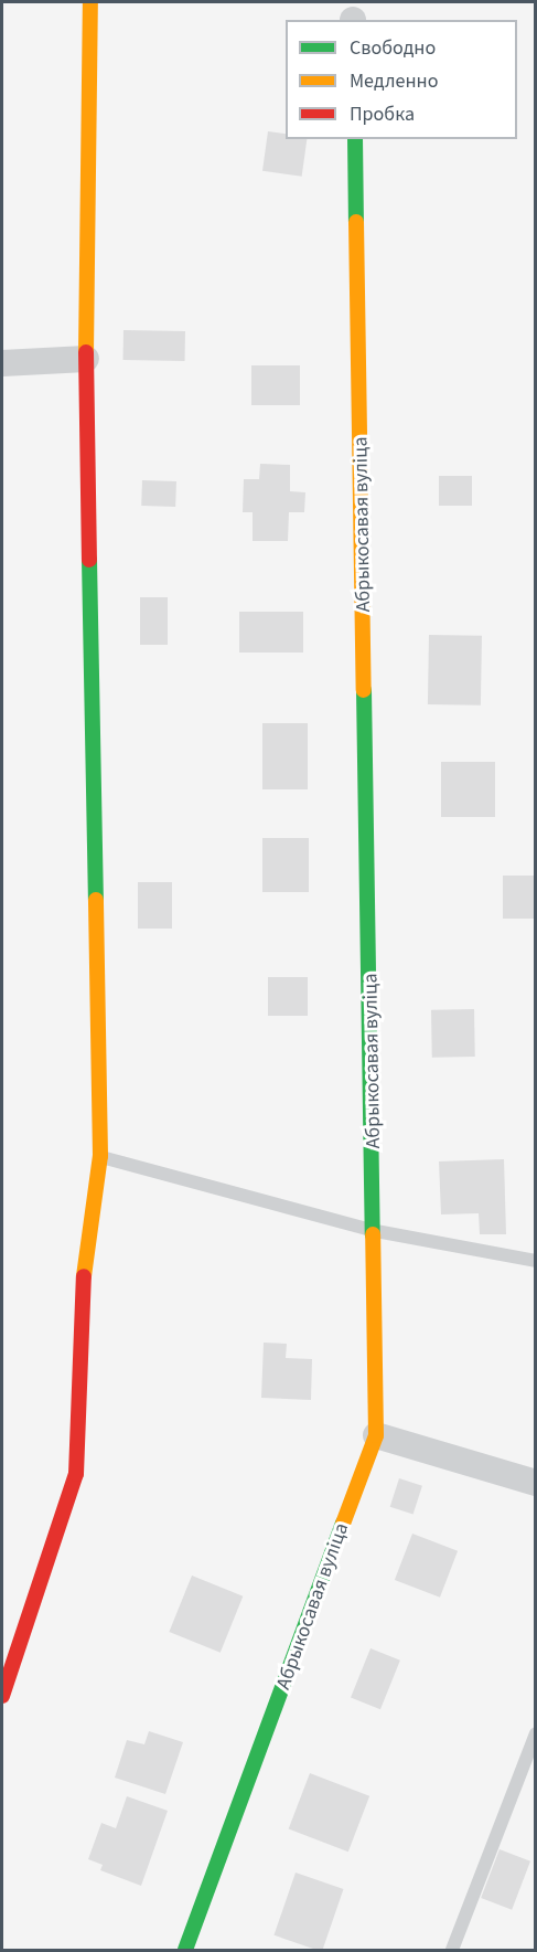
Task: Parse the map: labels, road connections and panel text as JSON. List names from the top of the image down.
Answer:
{
  "streets": {
    "street": ["Абрыкосавая вуліца"]
  },
  "legend": ["Свободно", "Медленно", "Пробка"]
}
